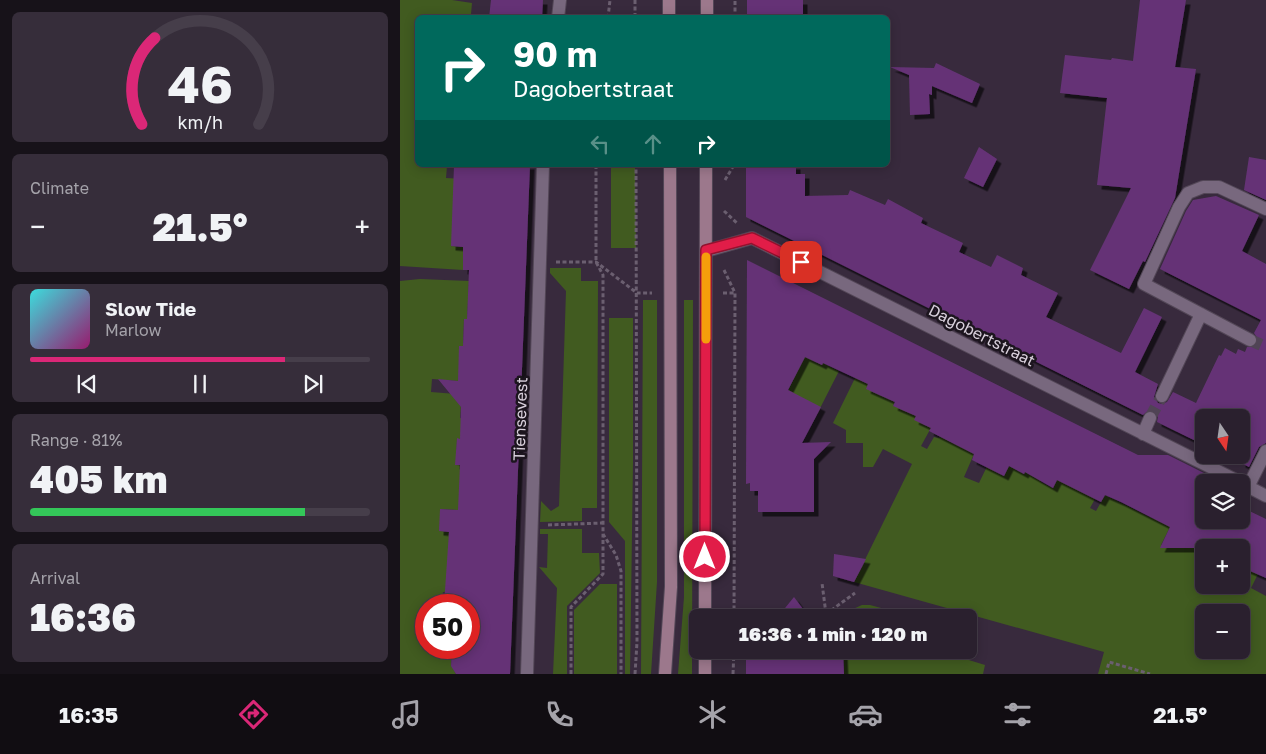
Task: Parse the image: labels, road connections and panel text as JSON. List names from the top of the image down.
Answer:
{
  "streets": {
    "street": ["Dagobertstraat", "Tiensevest"]
  },
  "north": "bottom",
  "page": {
    "turn": ["90 m", "Dagobertstraat"],
    "tile": [
      "Climate",
      ["Range · 81%", "405 km"],
      ["Arrival", "16:36"]
    ],
    "heat": ["−", "21.5°", "+"],
    "song": ["Slow Tide", "Marlow"],
    "map_buttons": ["+", "−"],
    "limit": "50",
    "trip": "16:36 · 1 min · 120 m",
    "tabs": ["16:35", "21.5°"],
    "gauge": ["46", "km/h"]
  }
}
